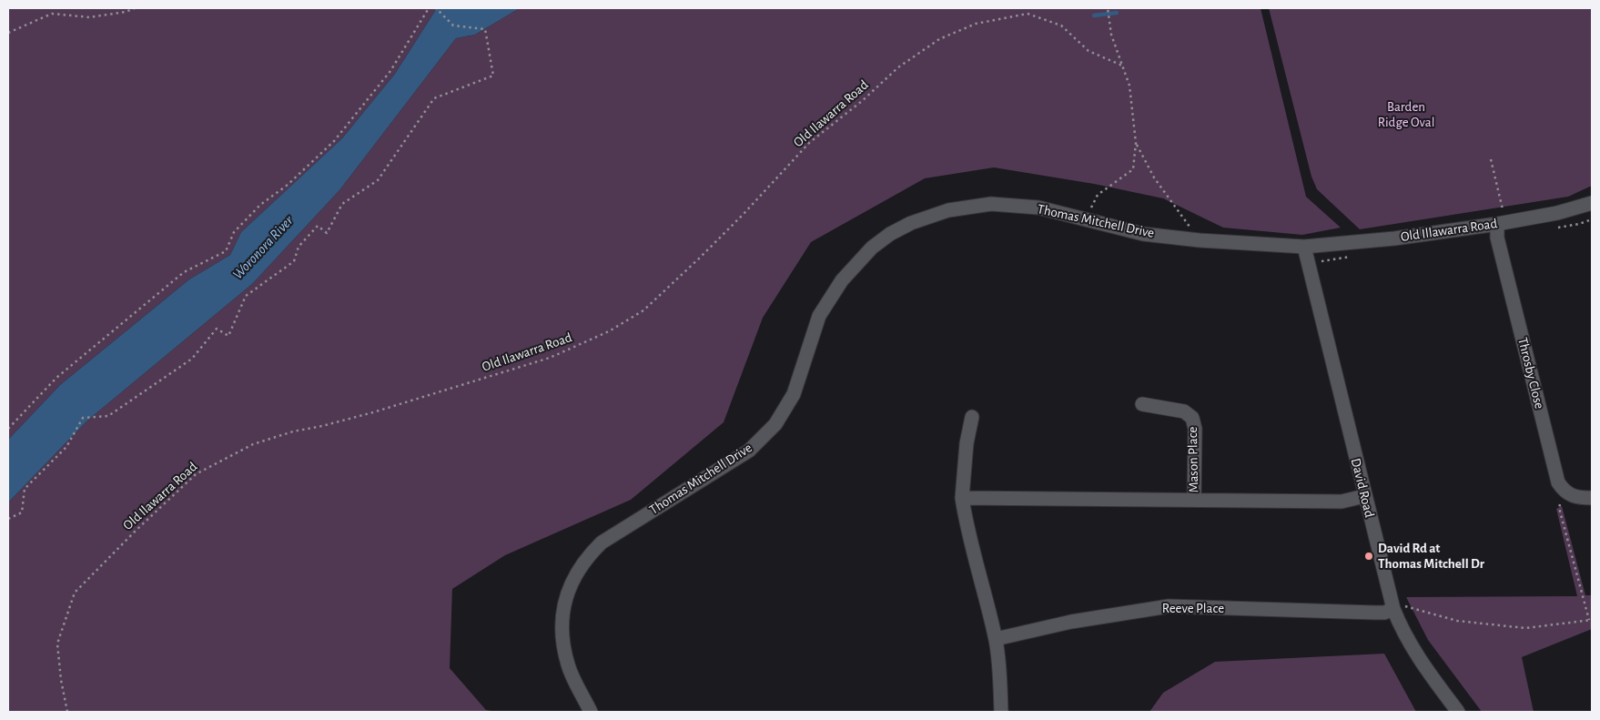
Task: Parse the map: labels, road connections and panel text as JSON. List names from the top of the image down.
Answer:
{
  "streets": {
    "street": [
      "Thomas Mitchell Drive",
      "Old Illawarra Road",
      "Throsby Close",
      "Mason Place",
      "David Road",
      "Reeve Place"
    ],
    "path": ["Old Ilawarra Road"]
  },
  "crossings": [
    ["Thomas Mitchell Drive", "Old Illawarra Road"],
    ["Thomas Mitchell Drive", "David Road"],
    ["Old Illawarra Road", "Throsby Close"],
    ["Old Illawarra Road", "David Road"],
    ["David Road", "Reeve Place"]
  ],
  "water": ["Woronora River"],
  "parks": ["Barden Ridge Oval"],
  "places": ["David Rd at Thomas Mitchell Dr"]
}
